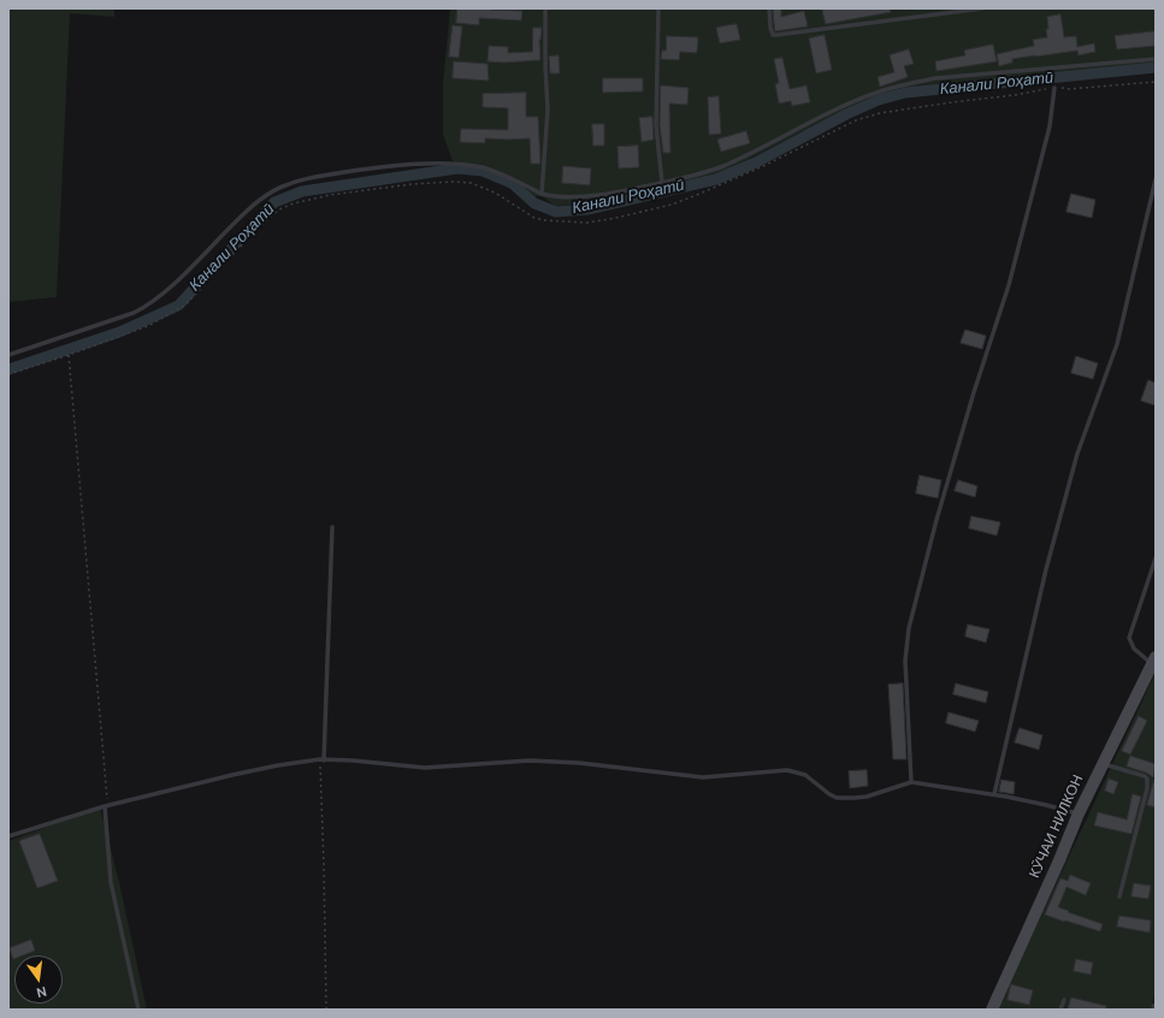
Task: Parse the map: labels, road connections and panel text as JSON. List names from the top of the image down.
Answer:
{
  "streets": {
    "street": ["КӮЧАИ НИЛКОН"]
  },
  "water": ["Канали Роҳатӣ"],
  "north": "bottom"
}
